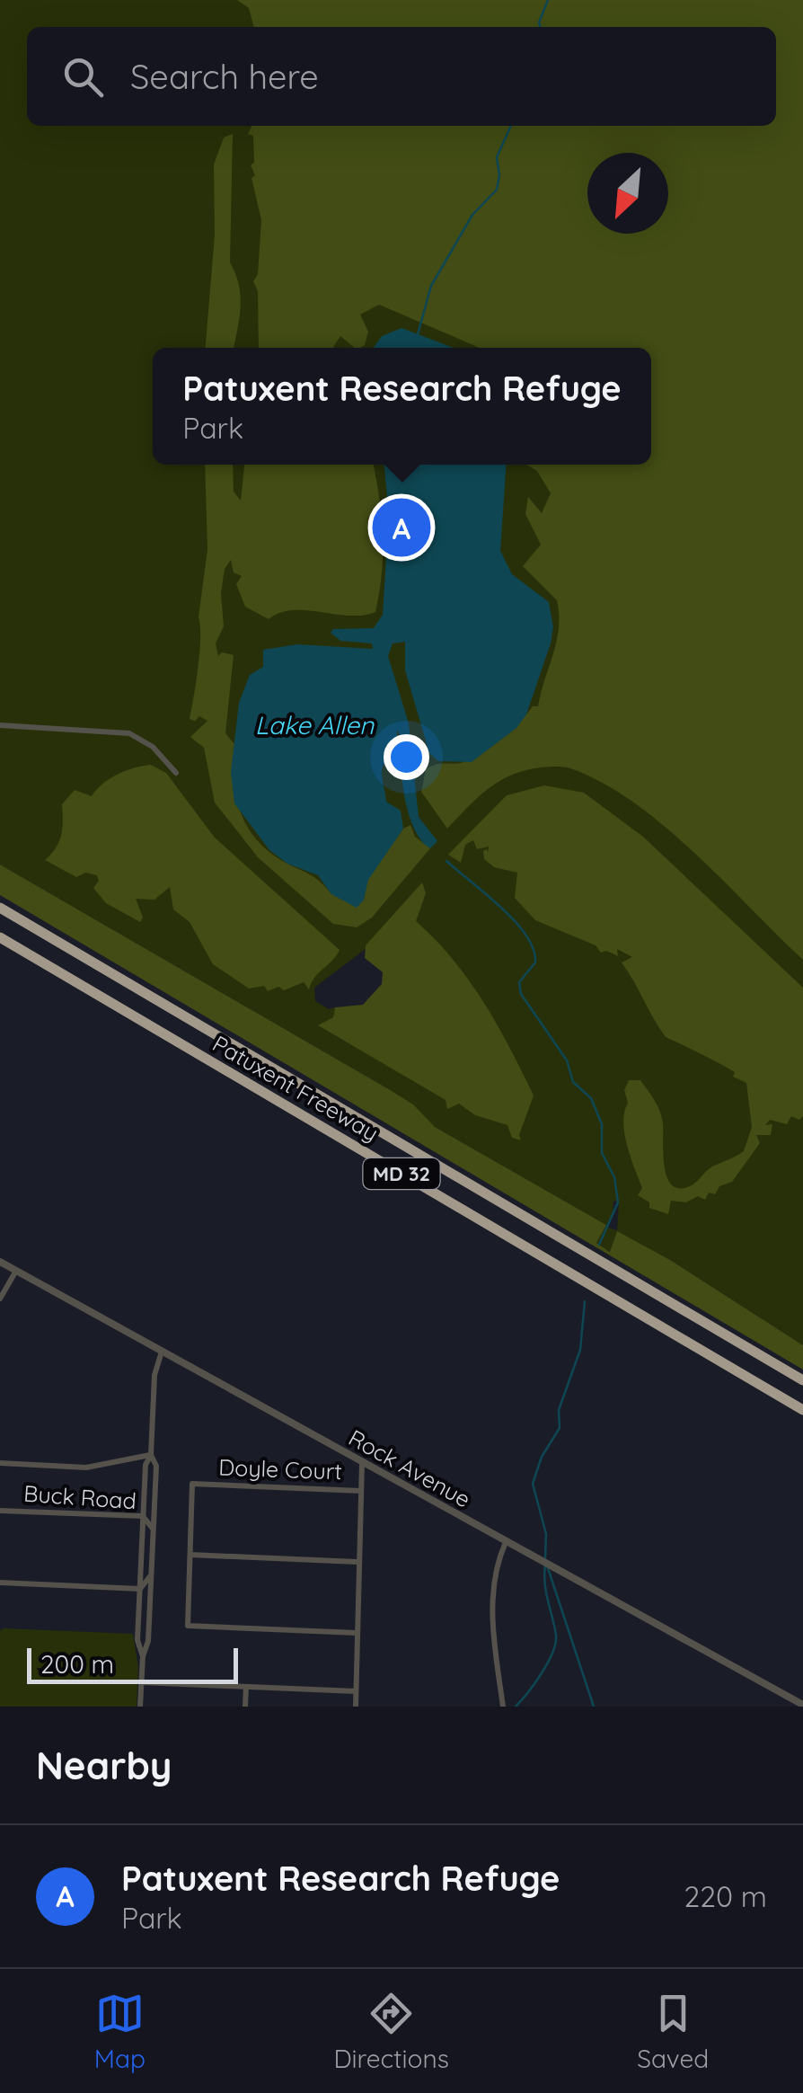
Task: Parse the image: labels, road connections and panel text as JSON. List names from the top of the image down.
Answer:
{
  "streets": {
    "highway": ["Patuxent Freeway", "MD 32"],
    "street": ["Rock Avenue", "Doyle Court", "Buck Road"]
  },
  "water": ["Lake Allen"],
  "scale_bar": "200 m",
  "north": "bottom left",
  "page": {
    "search": "Search here",
    "popup": ["Patuxent Research Refuge", "Park"],
    "pins": "A",
    "scale": "200 m",
    "heading": "Nearby",
    "list": [
      {
        "mark": "A",
        "name": "Patuxent Research Refuge",
        "note": "Park",
        "value": "220 m"
      }
    ],
    "nav": ["Map", "Directions", "Saved"]
  }
}
